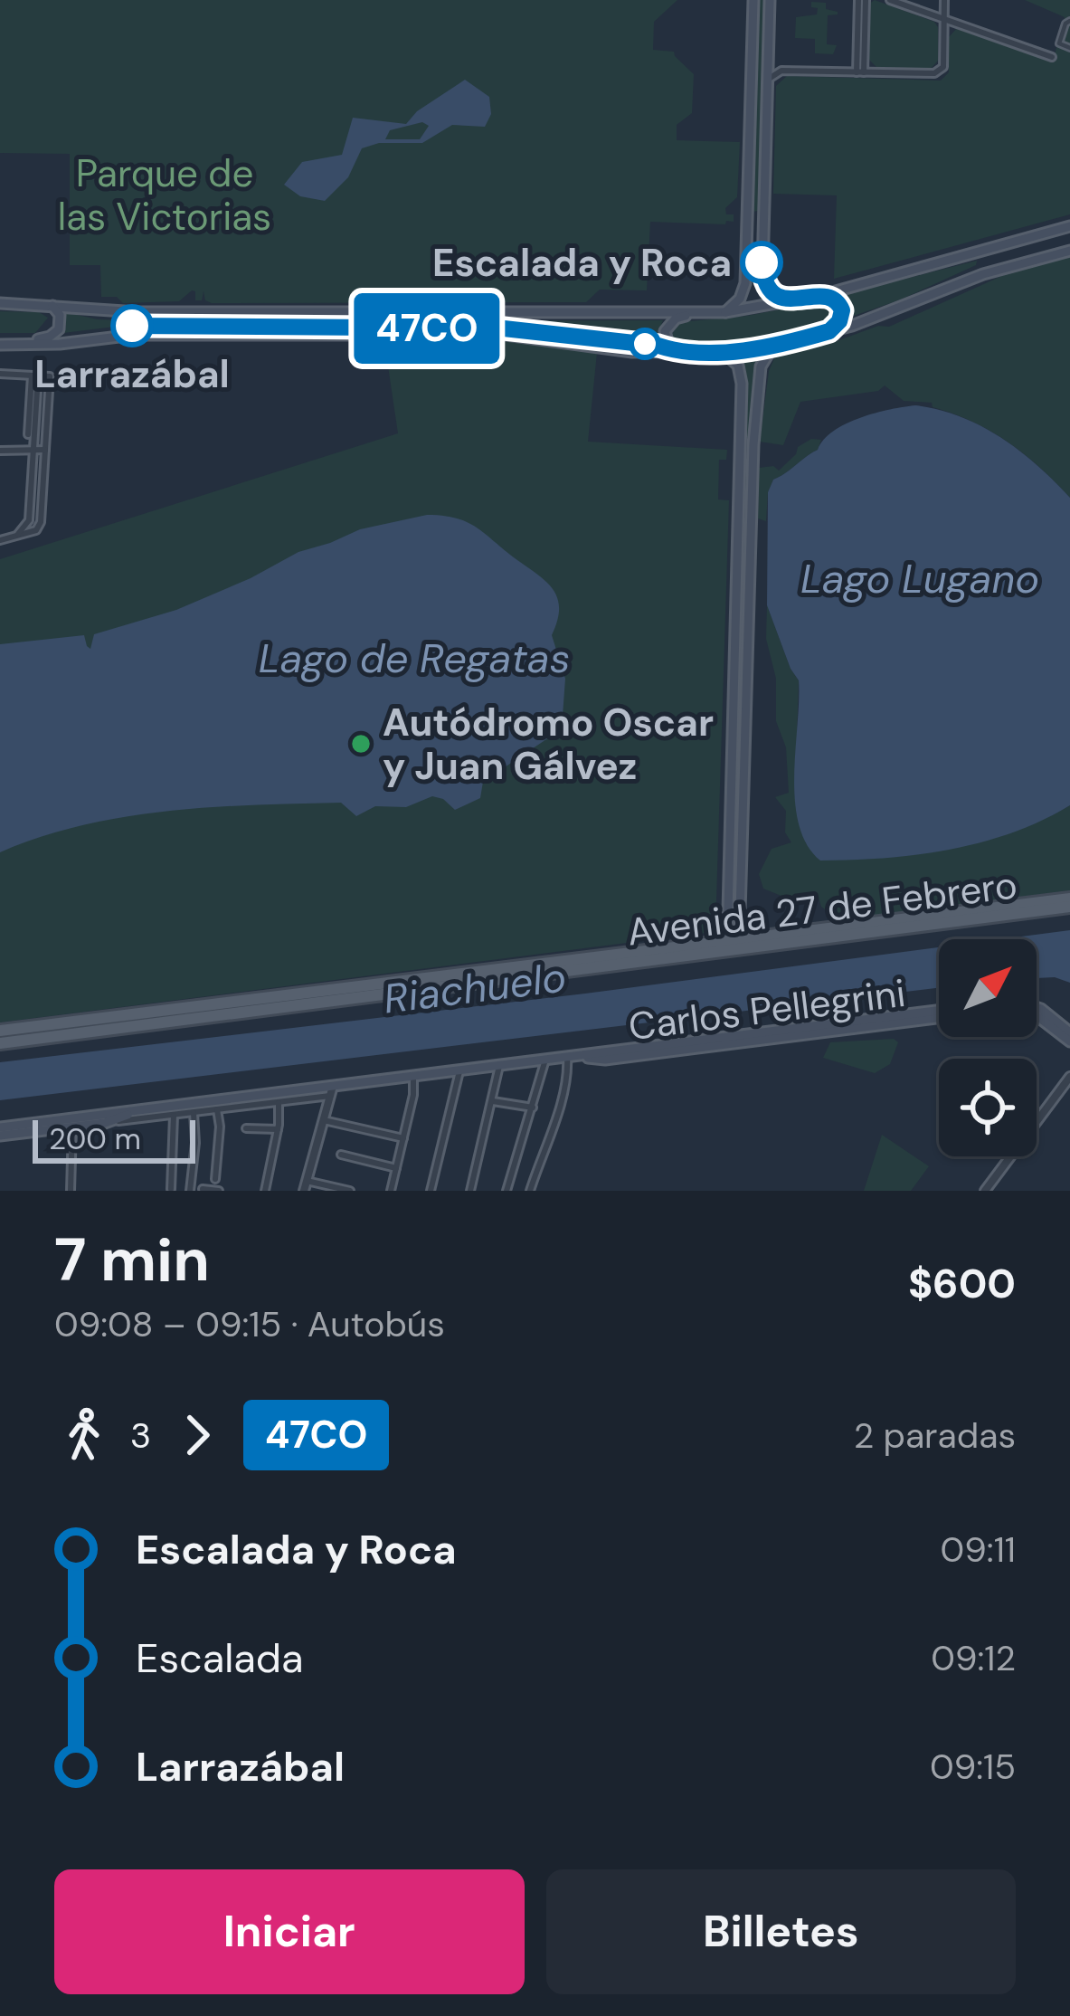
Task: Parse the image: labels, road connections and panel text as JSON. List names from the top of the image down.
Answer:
{
  "streets": {
    "main road": ["Avenida 27 de Febrero", "Carlos Pellegrini"]
  },
  "water": ["Lago Lugano", "Lago de Regatas", "Riachuelo"],
  "parks": ["Parque de las Victorias"],
  "places": ["Escalada y Roca", "Larrazábal", "Autódromo Oscar y Juan Gálvez"],
  "lines": ["bus line 47CO"],
  "scale_bar": "200 m",
  "north": "top right",
  "page": {
    "on_map": "47CO",
    "scale": "200 m",
    "heading": ["7 min", "09:08 – 09:15 · Autobús", "$600"],
    "legs": ["3", "47CO", "2 paradas"],
    "list": [
      {
        "name": "Escalada y Roca",
        "value": "09:11"
      },
      {
        "name": "Escalada",
        "value": "09:12"
      },
      {
        "name": "Larrazábal",
        "value": "09:15"
      }
    ],
    "buttons": ["Iniciar", "Billetes"]
  }
}
